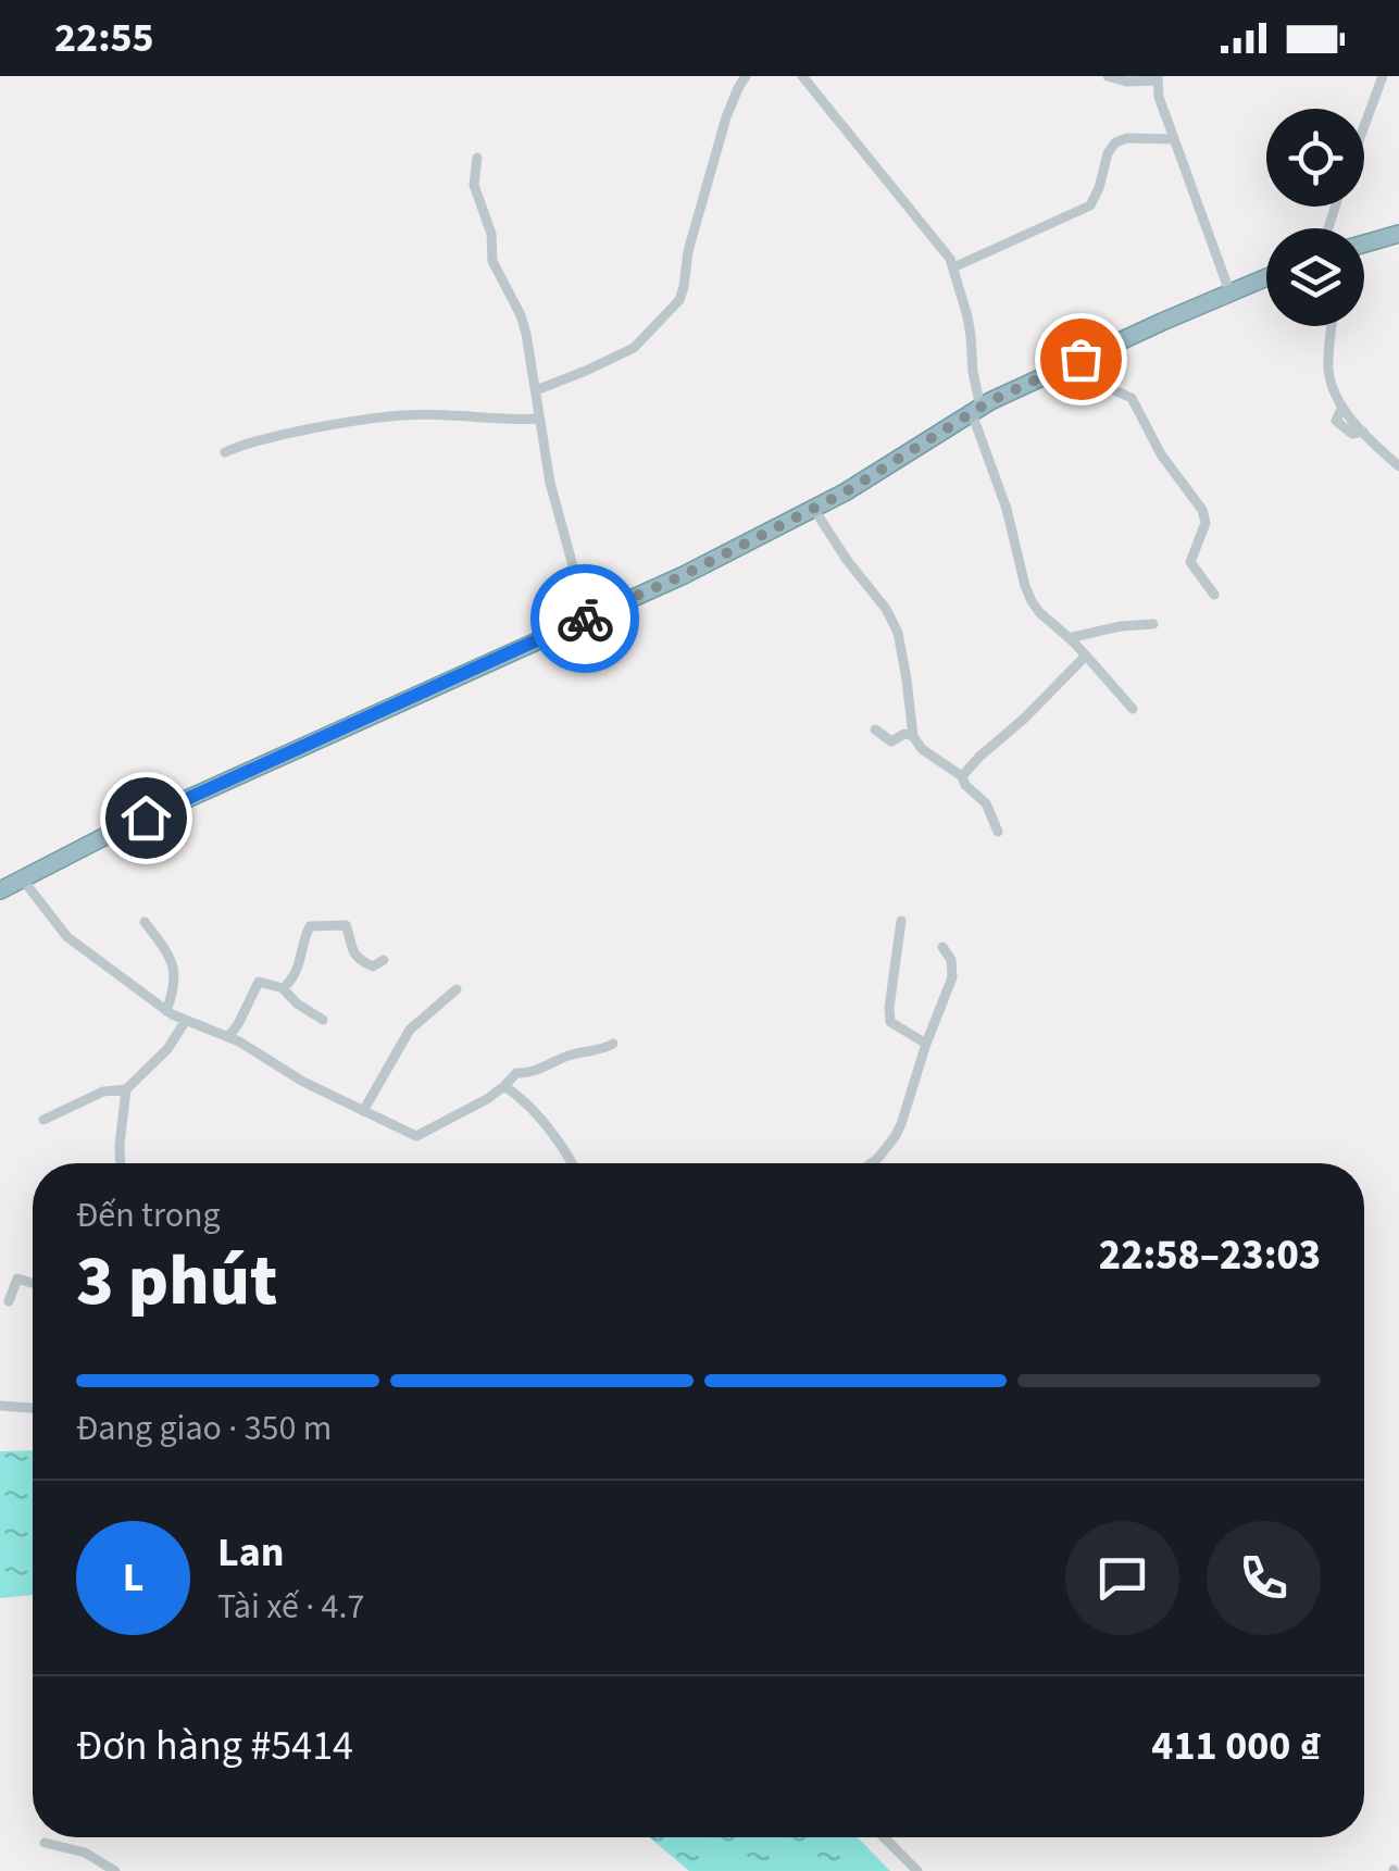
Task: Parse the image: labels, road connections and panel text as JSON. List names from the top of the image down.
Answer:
{
  "page": {
    "status": "22:55",
    "heading": ["3 phút", "Đến trong", "22:58–23:03"],
    "panel": [
      "Lan",
      "Tài xế · 4.7",
      "Đơn hàng #5414",
      "411 000 ₫"
    ],
    "bar": "Đang giao · 350 m",
    "round": "L"
  }
}
